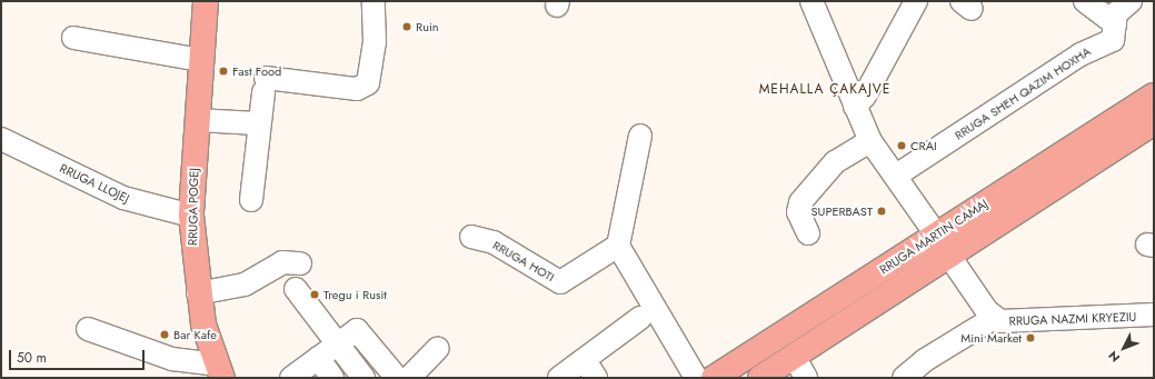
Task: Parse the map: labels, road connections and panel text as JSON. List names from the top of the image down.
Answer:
{
  "streets": {
    "main road": ["RRUGA POGEJ", "RRUGA MARTIN CAMAJ"],
    "street": [
      "RRUGA SHEH QAZIM HOXHA",
      "RRUGA LLOJEJ",
      "RRUGA HOTI",
      "RRUGA NAZMI KRYEZIU"
    ]
  },
  "crossings": [
    ["RRUGA SHEH QAZIM HOXHA", "RRUGA NAZMI KRYEZIU"],
    ["RRUGA LLOJEJ", "RRUGA POGEJ"],
    ["RRUGA MARTIN CAMAJ", "RRUGA NAZMI KRYEZIU"]
  ],
  "districts": ["MEHALLA ÇAKAJVE"],
  "places": [
    "Ruin",
    "Fast Food",
    "CRAI",
    "SUPERBAST",
    "Tregu i Rusit",
    "Bar Kafe",
    "Mini Market"
  ],
  "scale_bar": "50 m",
  "north": "bottom left"
}
